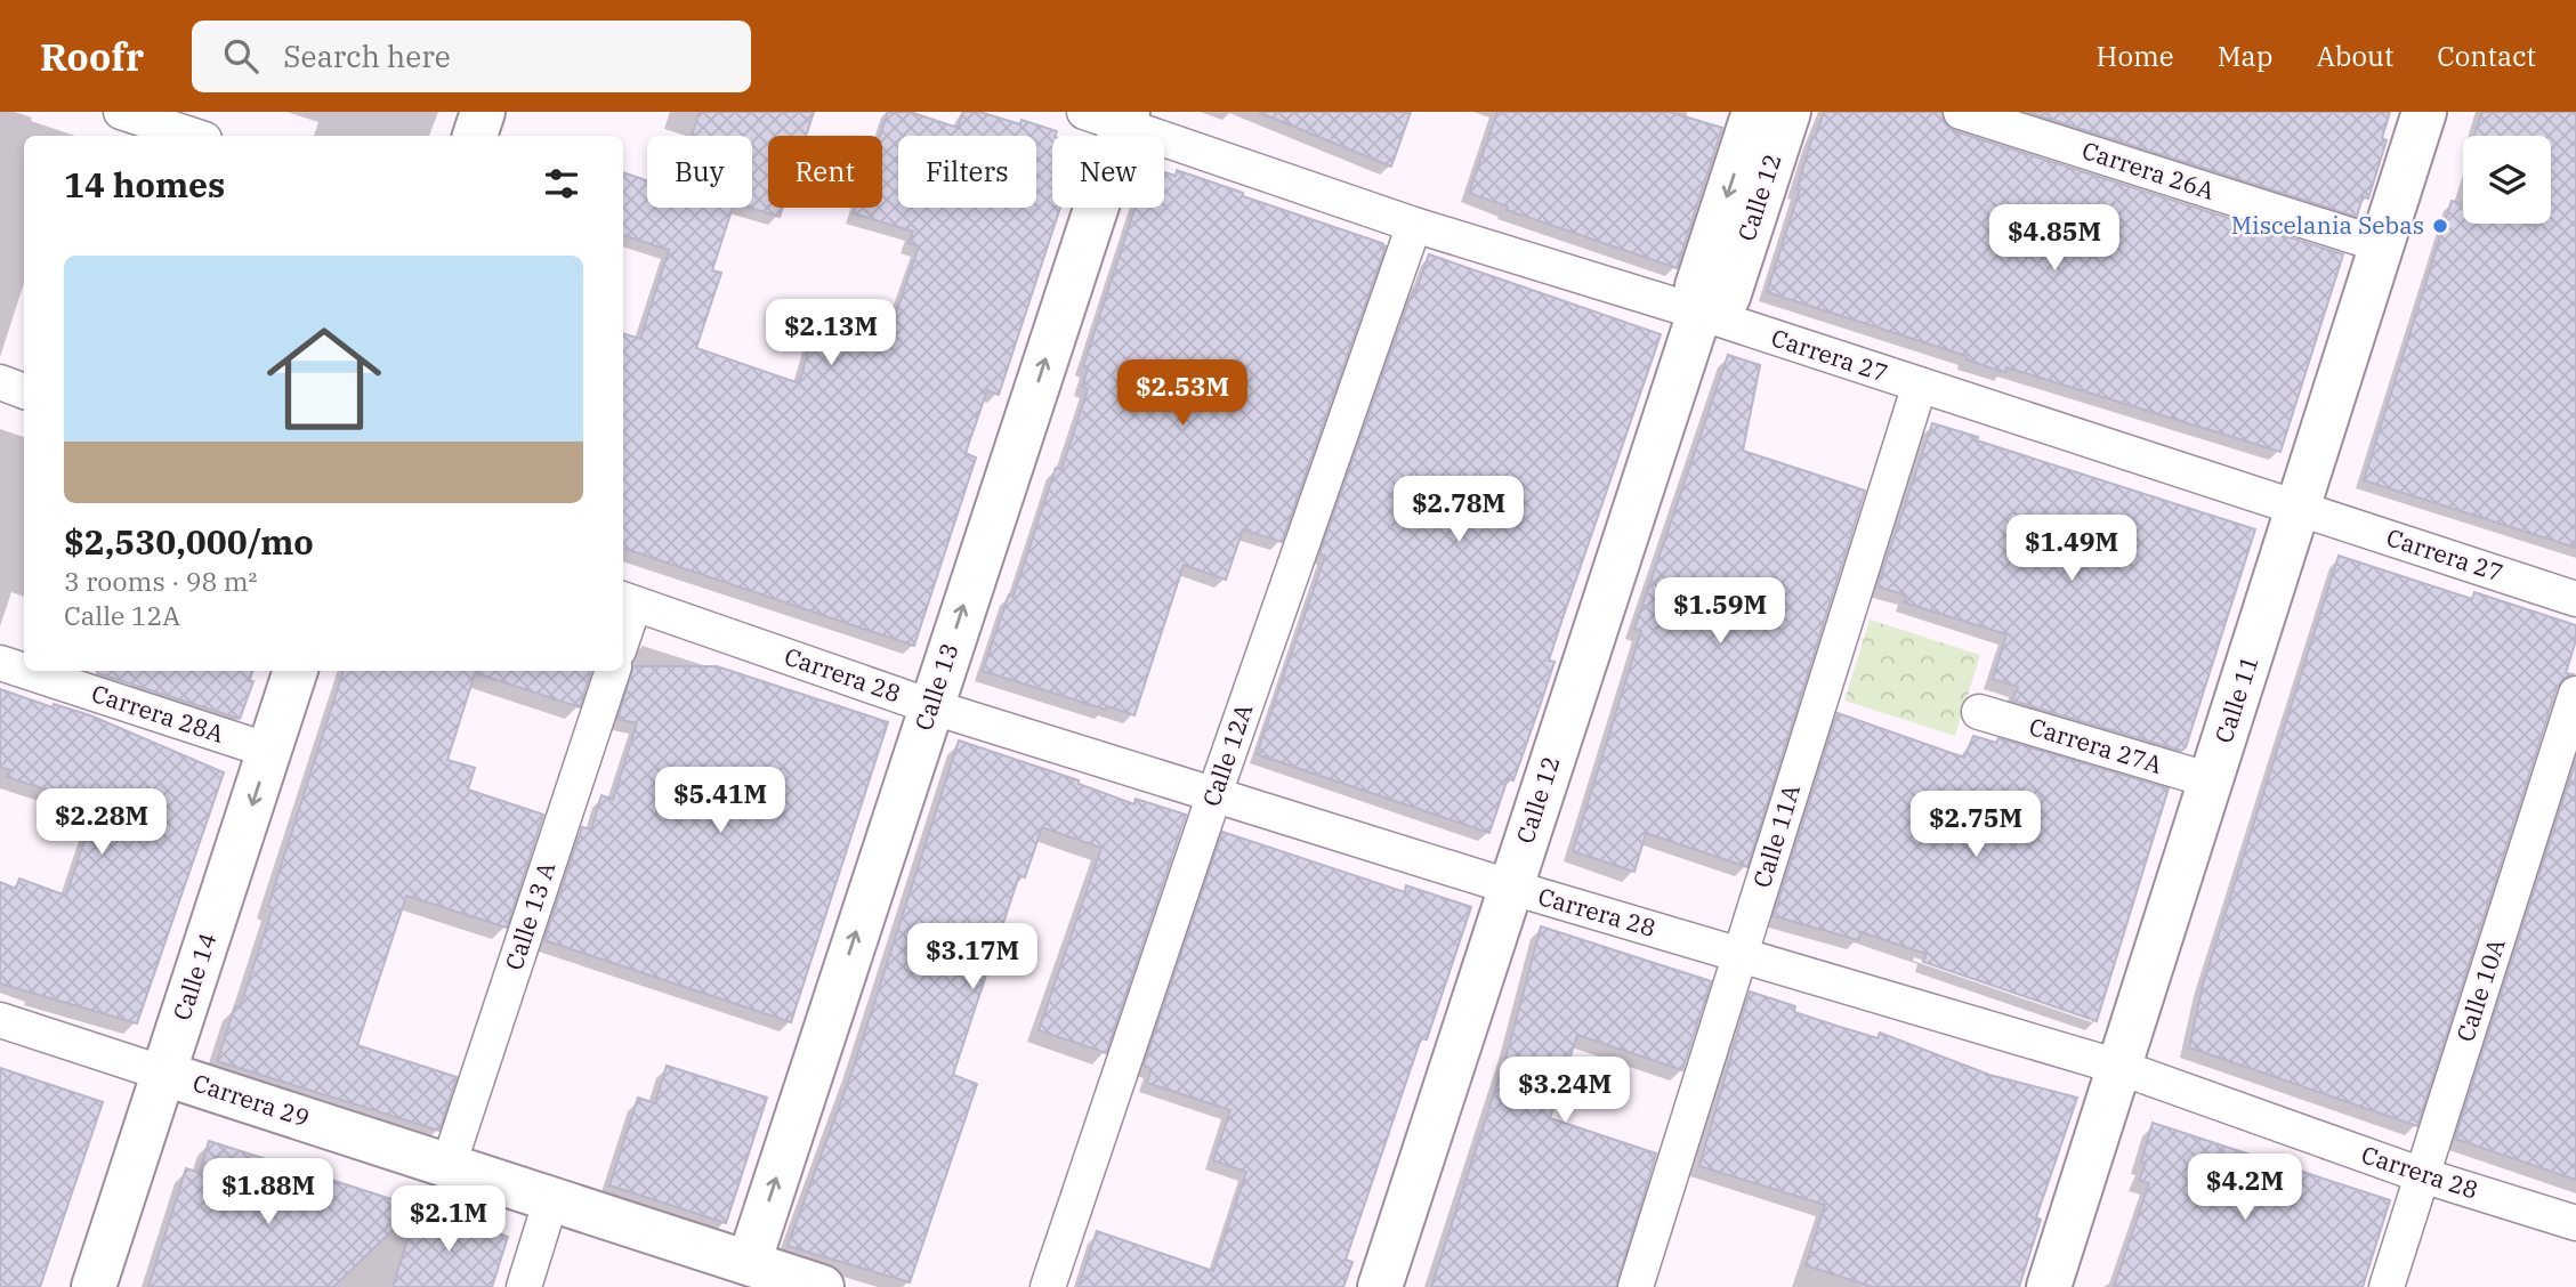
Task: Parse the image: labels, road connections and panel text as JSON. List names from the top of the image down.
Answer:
{
  "streets": {
    "street": [
      "Carrera 26A",
      "Calle 12",
      "Carrera 27",
      "Carrera 28",
      "Calle 13",
      "Calle 11",
      "Carrera 28A",
      "Carrera 27A",
      "Calle 12A",
      "Calle 11A",
      "Calle 13 A",
      "Calle 14",
      "Calle 10A",
      "Carrera 29"
    ]
  },
  "crossings": [
    ["Carrera 26A", "Calle 11"],
    ["Calle 12", "Carrera 27"],
    ["Calle 12", "Carrera 28"],
    ["Carrera 27", "Calle 13"],
    ["Carrera 27", "Calle 11"],
    ["Carrera 27", "Calle 12A"],
    ["Carrera 27", "Calle 11A"],
    ["Carrera 28", "Calle 13"],
    ["Carrera 28", "Calle 11"],
    ["Carrera 28", "Calle 12A"],
    ["Carrera 28", "Calle 11A"],
    ["Carrera 28", "Calle 10A"],
    ["Calle 13", "Carrera 29"],
    ["Calle 11", "Carrera 27A"],
    ["Carrera 28A", "Calle 14"],
    ["Calle 13 A", "Carrera 29"],
    ["Calle 14", "Carrera 29"]
  ],
  "one_way": ["Calle 13", "Calle 14"],
  "places": ["Miscelania Sebas"],
  "page": {
    "header": "Roofr",
    "search": "Search here",
    "nav": [
      "Home",
      "Map",
      "About",
      "Contact"
    ],
    "chip": [
      "Buy",
      "Rent",
      "Filters",
      "New"
    ],
    "heading": "14 homes",
    "price": [
      "$4.85M",
      "$2.13M",
      "$2.53M",
      "$2.78M",
      "$1.49M",
      "$1.59M",
      "$5.41M",
      "$2.28M",
      "$2.75M",
      "$3.17M",
      "$3.24M",
      "$4.2M",
      "$1.88M",
      "$2.1M"
    ],
    "list": [
      {
        "name": "$2,530,000/mo",
        "note": "3 rooms · 98 m² · Calle 12A"
      }
    ]
  }
}
